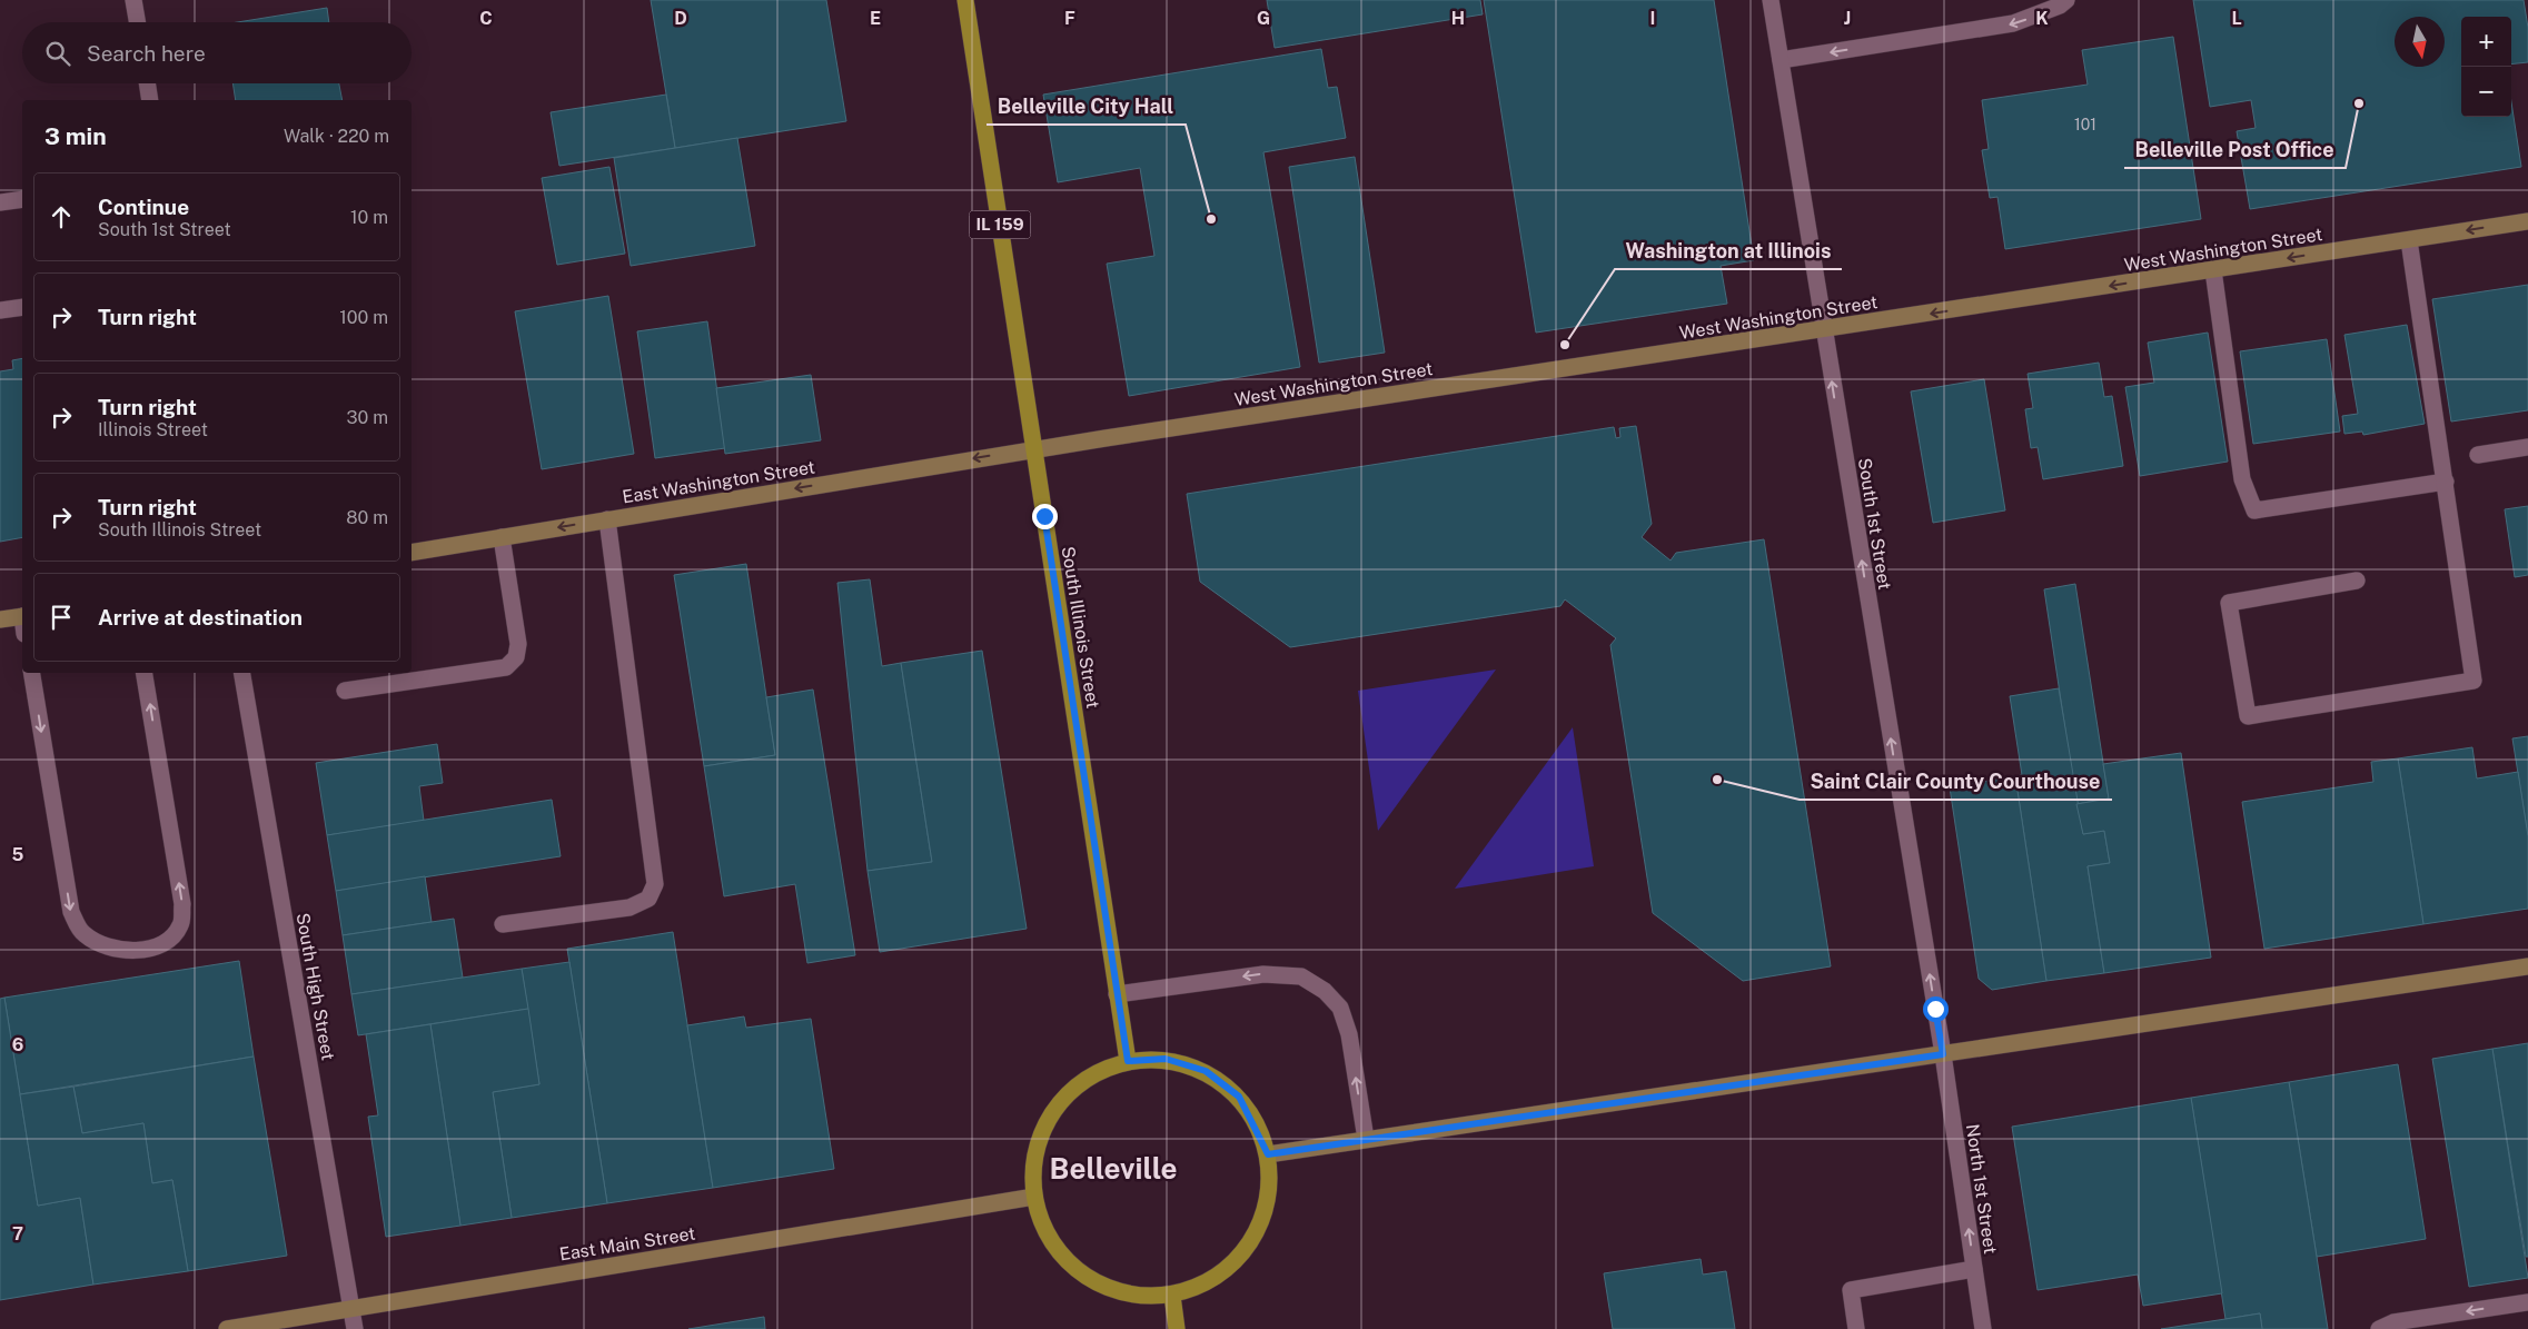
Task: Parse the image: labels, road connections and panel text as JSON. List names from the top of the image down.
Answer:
{
  "streets": {
    "main road": [
      "IL 159",
      "West Washington Street",
      "East Washington Street",
      "South Illinois Street",
      "East Main Street"
    ],
    "street": ["South 1st Street", "South High Street", "North 1st Street"]
  },
  "crossings": [
    ["West Washington Street", "East Washington Street"],
    ["West Washington Street", "South 1st Street"],
    ["West Washington Street", "South Illinois Street"],
    ["East Washington Street", "South Illinois Street"],
    ["South 1st Street", "North 1st Street"],
    ["South High Street", "East Main Street"]
  ],
  "one_way": [
    "West Washington Street",
    "East Washington Street",
    "South 1st Street",
    "North 1st Street"
  ],
  "districts": ["Belleville"],
  "places": [
    "Belleville Post Office",
    "Belleville City Hall",
    "Washington at Illinois",
    "Saint Clair County Courthouse"
  ],
  "house_numbers": ["101"],
  "north": "bottom",
  "page": {
    "map_buttons": ["+", "−"],
    "search": "Search here",
    "heading": ["3 min", "Walk · 220 m"],
    "list": [
      ["Continue", "South 1st Street", "10 m"],
      ["Turn right", "100 m"],
      ["Turn right", "Illinois Street", "30 m"],
      ["Turn right", "South Illinois Street", "80 m"],
      "Arrive at destination"
    ]
  },
  "grid": {
    "columns": [
      "C",
      "D",
      "E",
      "F",
      "G",
      "H",
      "I",
      "J",
      "K",
      "L"
    ],
    "rows": ["5", "6", "7"]
  }
}
